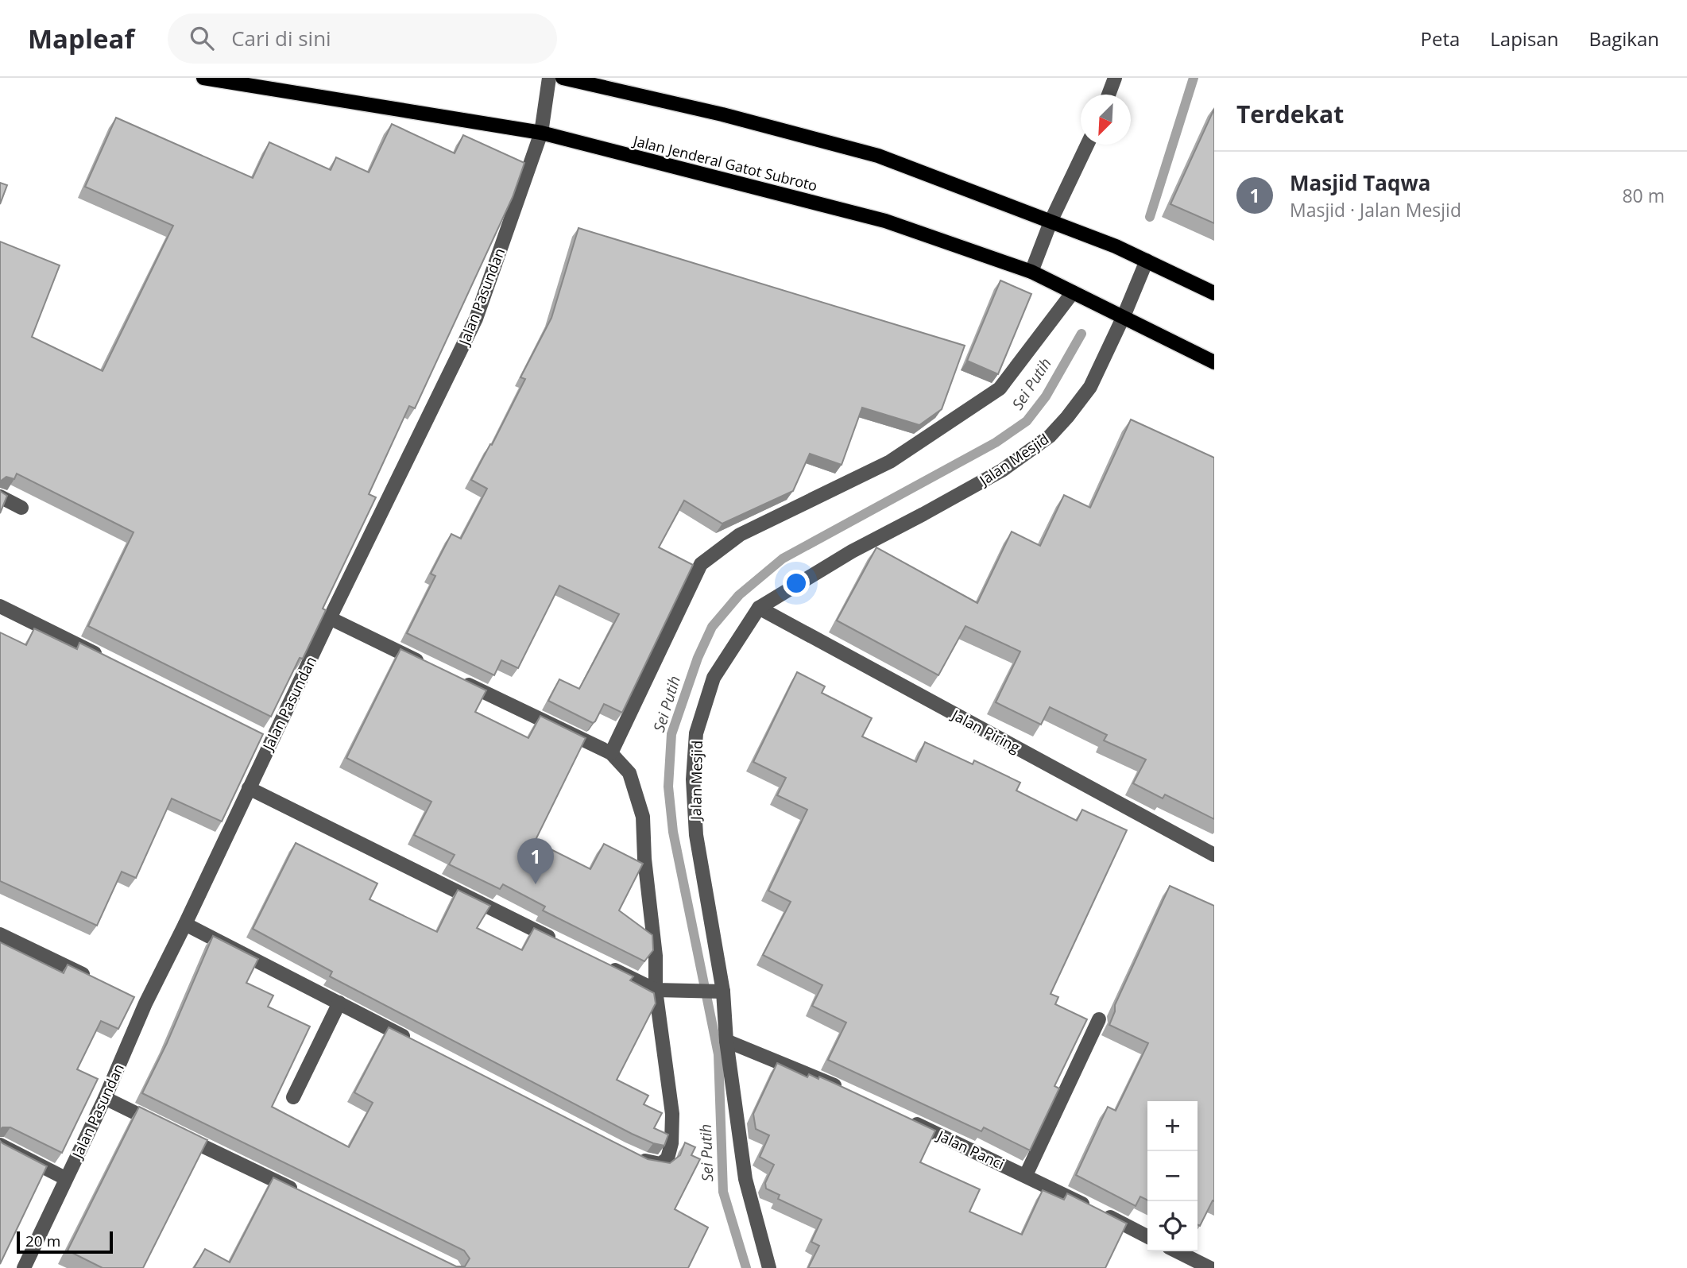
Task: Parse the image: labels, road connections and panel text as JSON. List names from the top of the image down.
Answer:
{
  "streets": {
    "main road": ["Jalan Jenderal Gatot Subroto"],
    "street": [
      "Jalan Pasundan",
      "Jalan Mesjid",
      "Jalan Piring",
      "Jalan Panci"
    ]
  },
  "crossings": [
    ["Jalan Jenderal Gatot Subroto", "Jalan Pasundan"],
    ["Jalan Jenderal Gatot Subroto", "Jalan Mesjid"],
    ["Jalan Mesjid", "Jalan Piring"]
  ],
  "water": ["Sei Putih"],
  "scale_bar": "20 m",
  "north": "bottom left",
  "page": {
    "header": "Mapleaf",
    "search": "Cari di sini",
    "nav": ["Peta", "Lapisan", "Bagikan"],
    "heading": "Terdekat",
    "list": [
      {
        "mark": "1",
        "name": "Masjid Taqwa",
        "note": "Masjid · Jalan Mesjid",
        "value": "80 m"
      }
    ],
    "pins": "1",
    "map_buttons": ["+", "−"],
    "scale": "20 m"
  }
}
